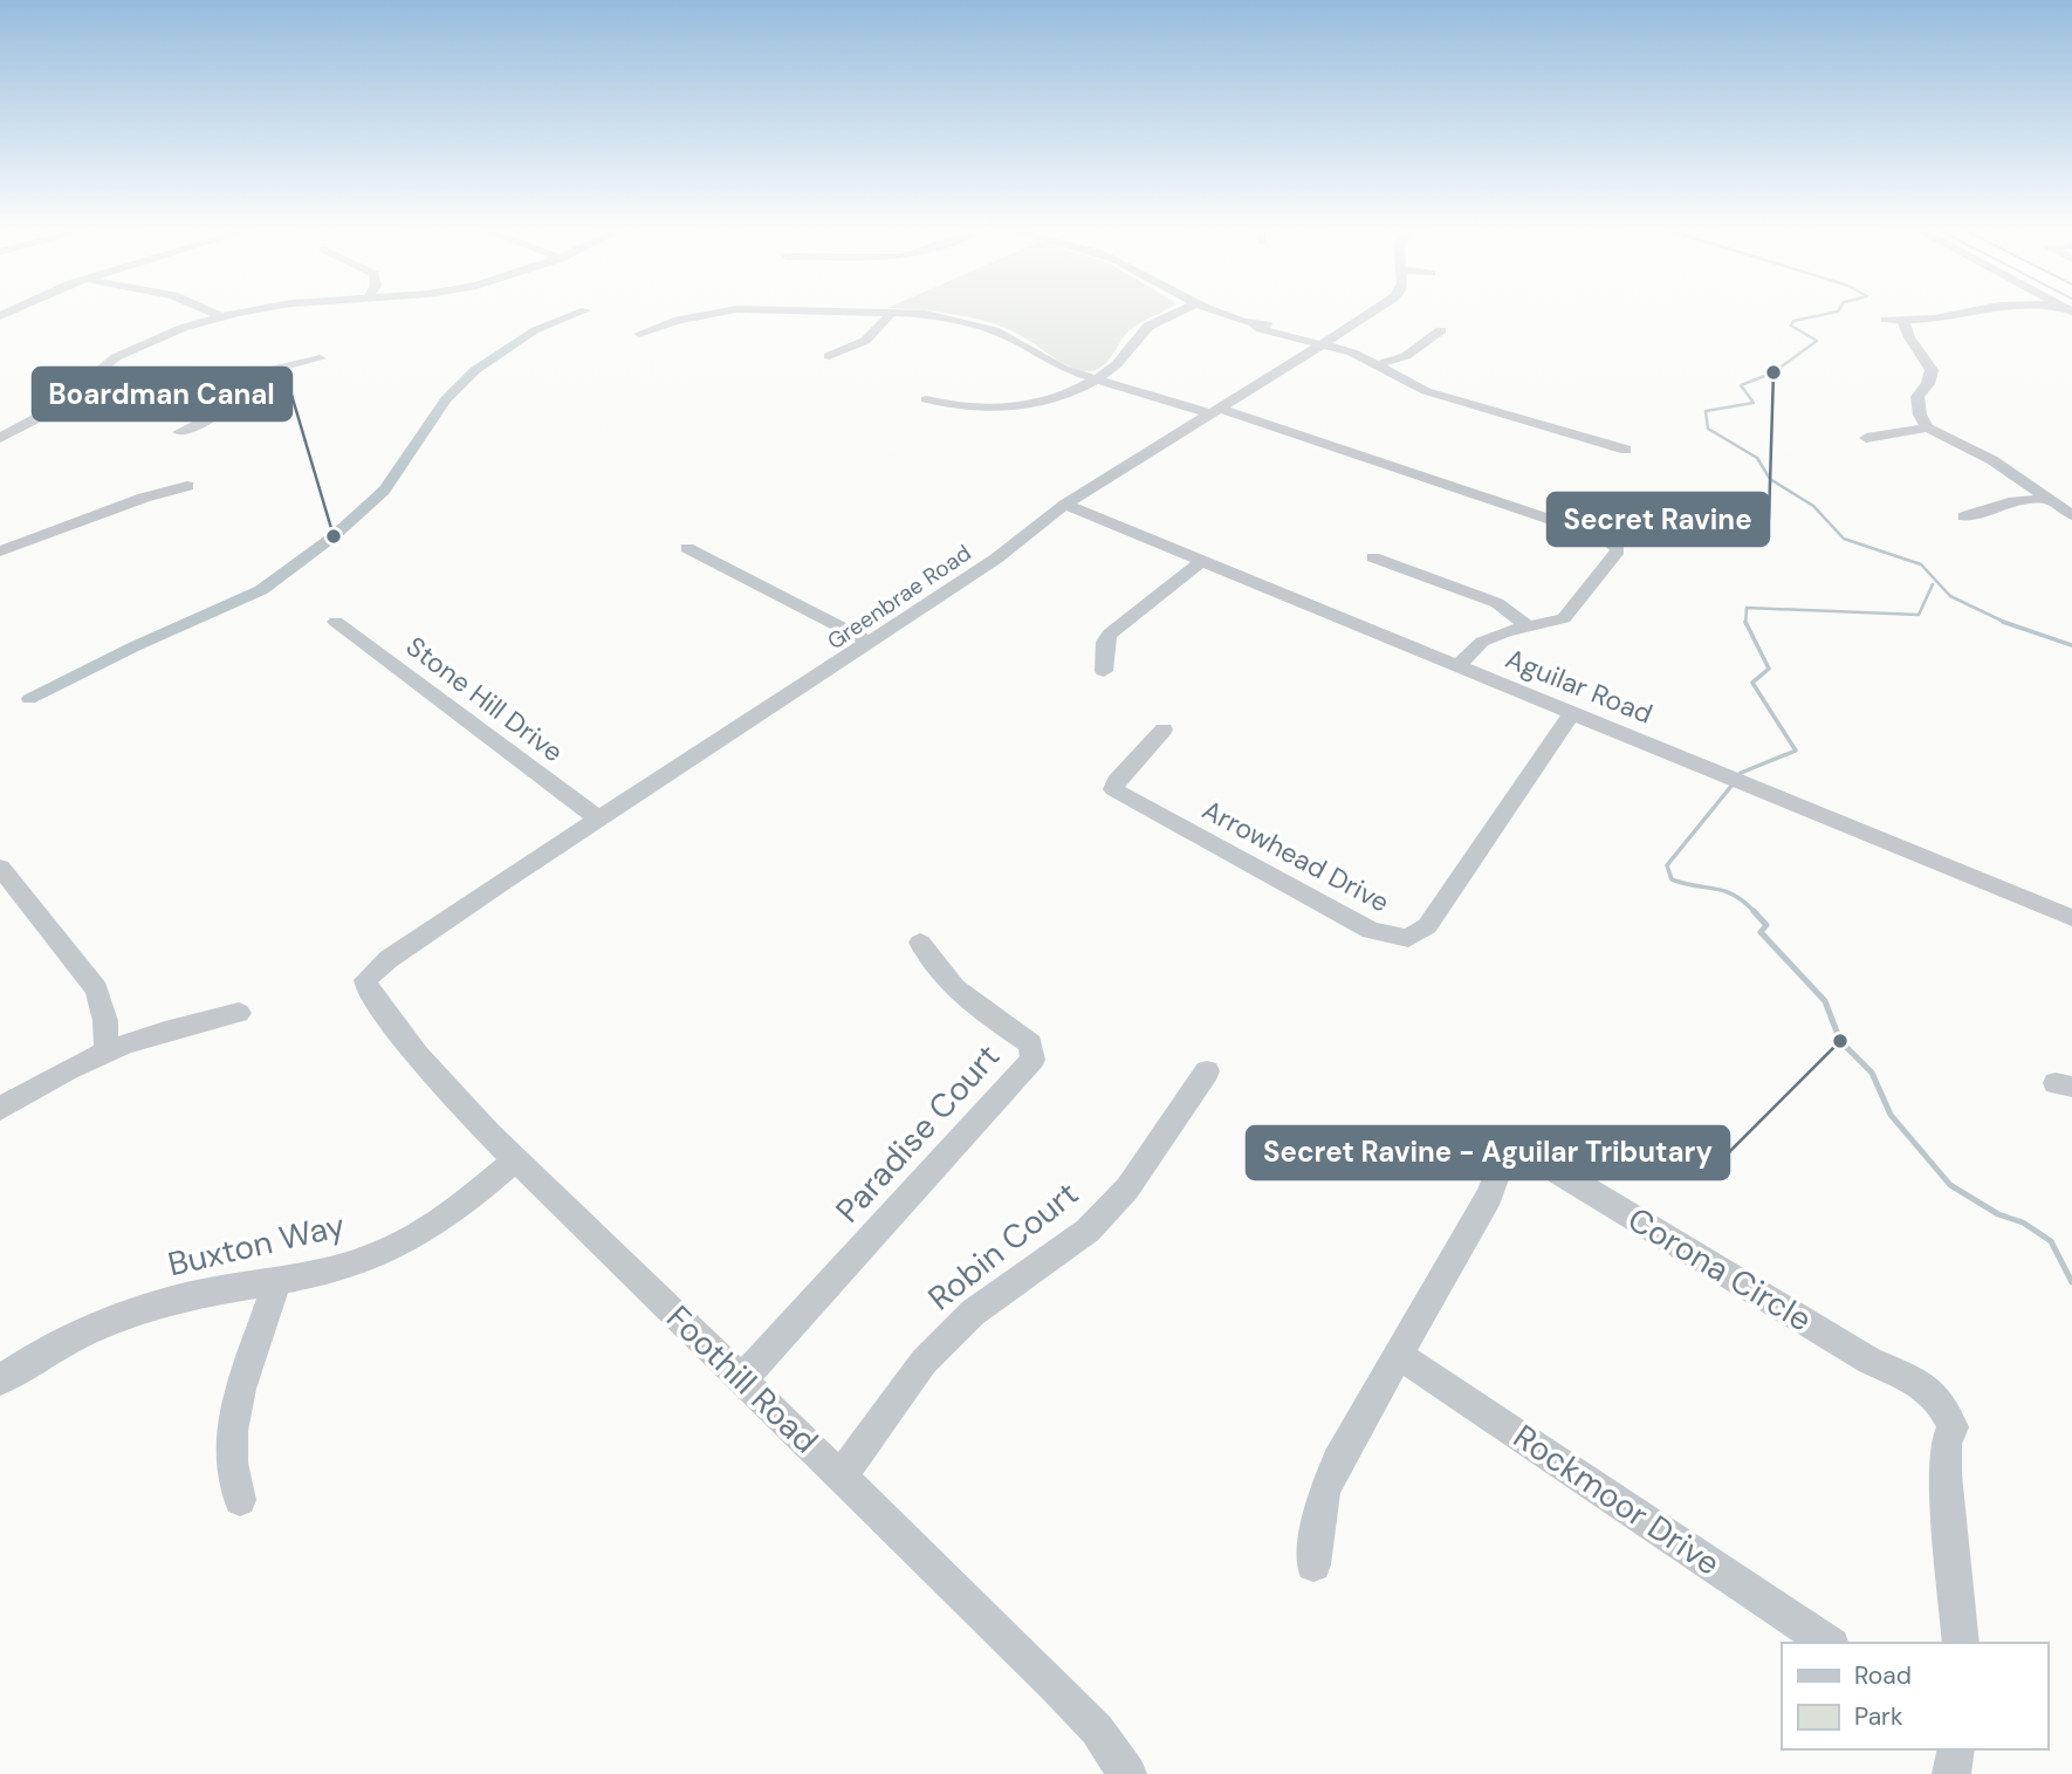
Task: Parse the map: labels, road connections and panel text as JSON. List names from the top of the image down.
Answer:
{
  "streets": {
    "street": [
      "Greenbrae Road",
      "Aguilar Road",
      "Stone Hill Drive",
      "Arrowhead Drive",
      "Paradise Court",
      "Buxton Way",
      "Robin Court",
      "Corona Circle",
      "Foothill Road",
      "Rockmoor Drive"
    ]
  },
  "crossings": [
    ["Greenbrae Road", "Aguilar Road"],
    ["Greenbrae Road", "Stone Hill Drive"],
    ["Greenbrae Road", "Foothill Road"],
    ["Aguilar Road", "Arrowhead Drive"],
    ["Paradise Court", "Foothill Road"],
    ["Buxton Way", "Foothill Road"],
    ["Robin Court", "Foothill Road"],
    ["Corona Circle", "Rockmoor Drive"]
  ],
  "places": ["Secret Ravine", "Boardman Canal", "Secret Ravine - Aguilar Tributary"],
  "legend": ["Road", "Park"]
}
